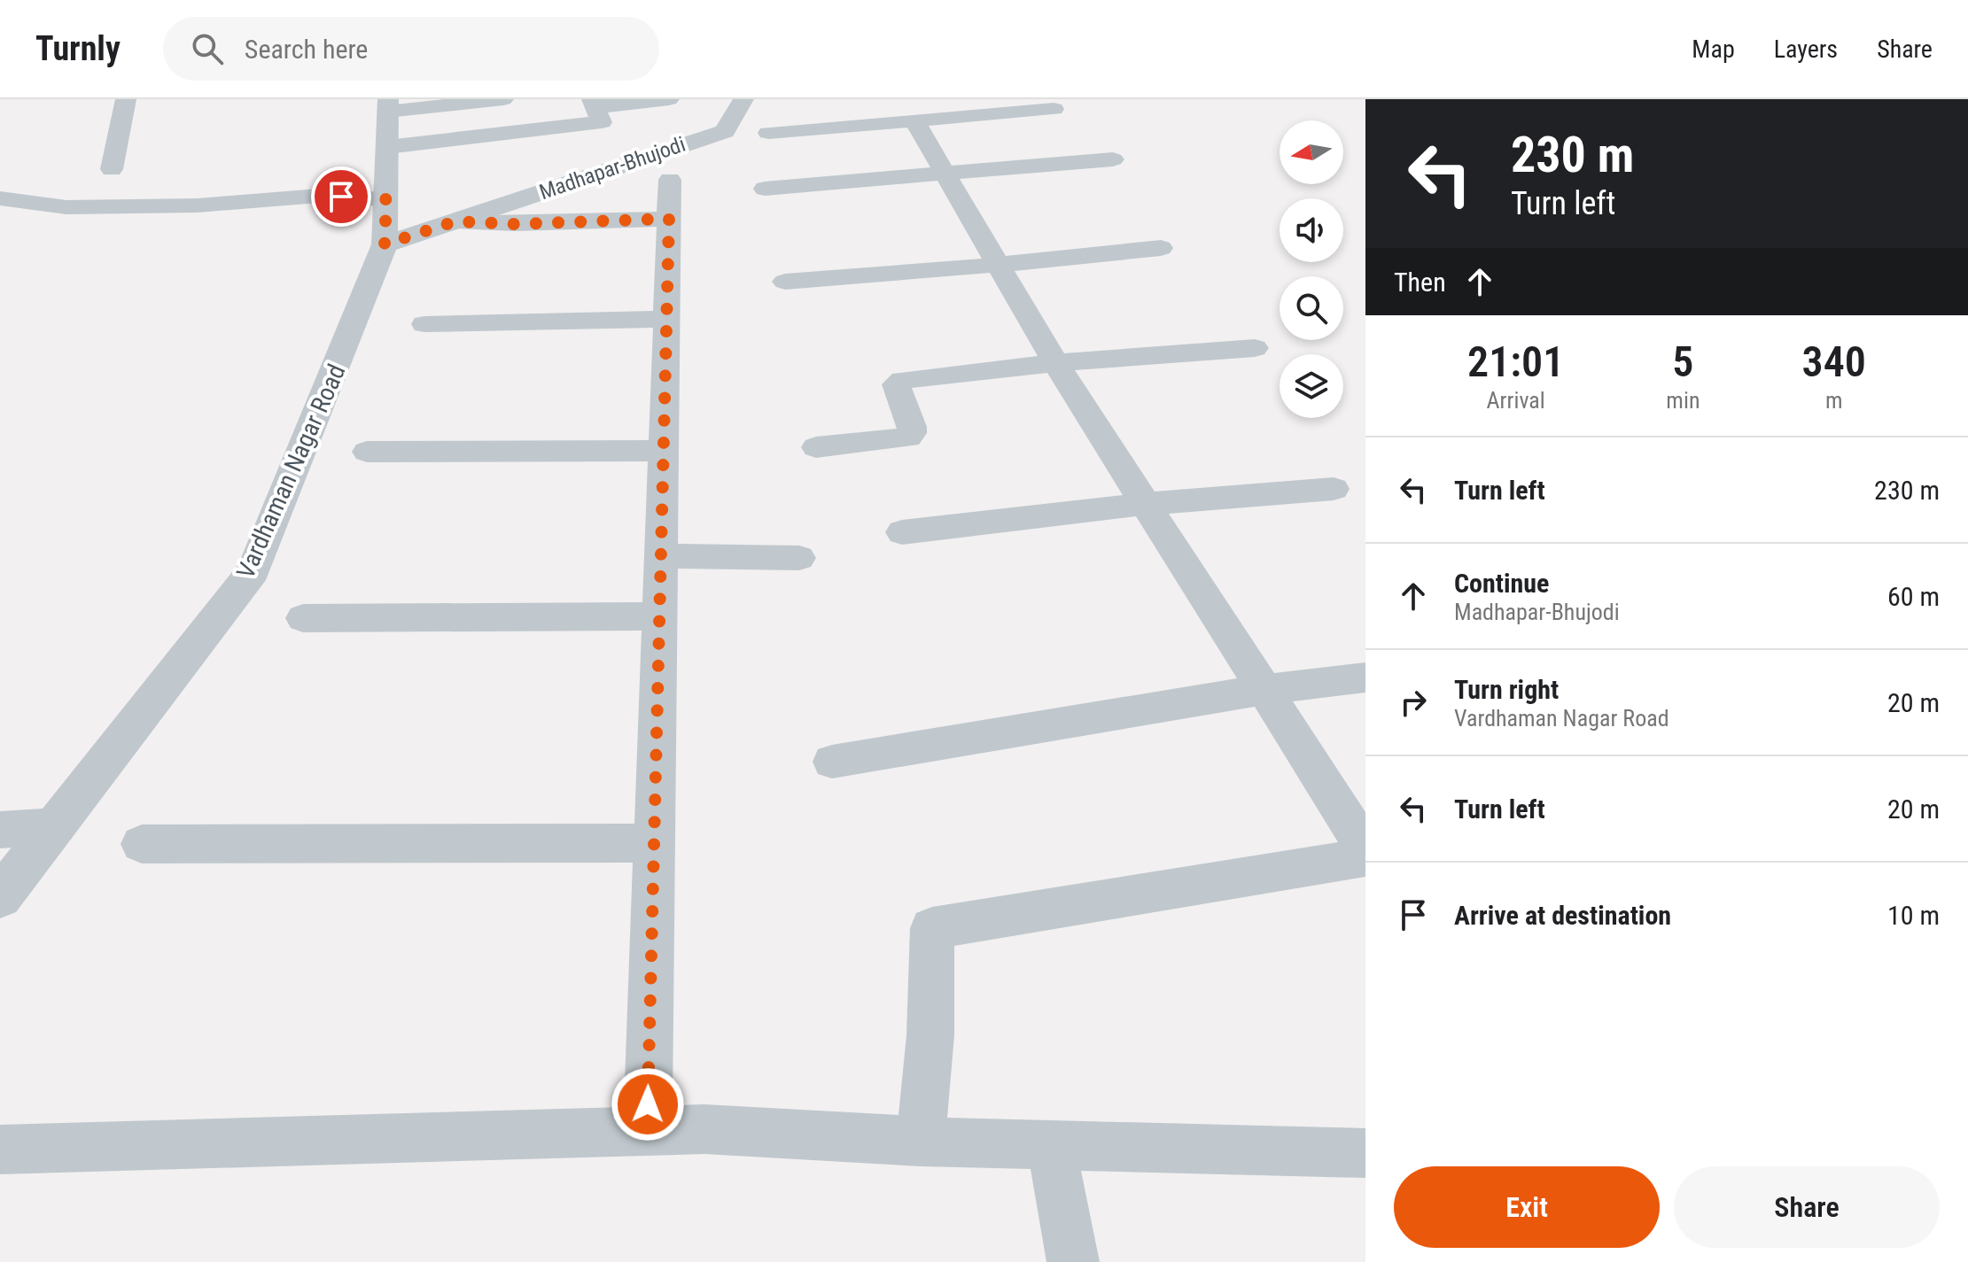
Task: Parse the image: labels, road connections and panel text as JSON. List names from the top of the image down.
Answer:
{
  "streets": {
    "street": ["Madhapar-Bhujodi", "Vardhaman Nagar Road"]
  },
  "crossings": [
    ["Madhapar-Bhujodi", "Vardhaman Nagar Road"]
  ],
  "north": "left",
  "page": {
    "header": "Turnly",
    "search": "Search here",
    "nav": ["Map", "Layers", "Share"],
    "turn": ["230 m", "Turn left"],
    "then": "Then",
    "eta": [
      "21:01",
      "Arrival",
      "5",
      "min",
      "340",
      "m"
    ],
    "list": [
      {
        "name": "Turn left",
        "value": "230 m"
      },
      {
        "name": "Continue",
        "note": "Madhapar-Bhujodi",
        "value": "60 m"
      },
      {
        "name": "Turn right",
        "note": "Vardhaman Nagar Road",
        "value": "20 m"
      },
      {
        "name": "Turn left",
        "value": "20 m"
      },
      {
        "name": "Arrive at destination",
        "value": "10 m"
      }
    ],
    "buttons": ["Exit", "Share"]
  }
}
